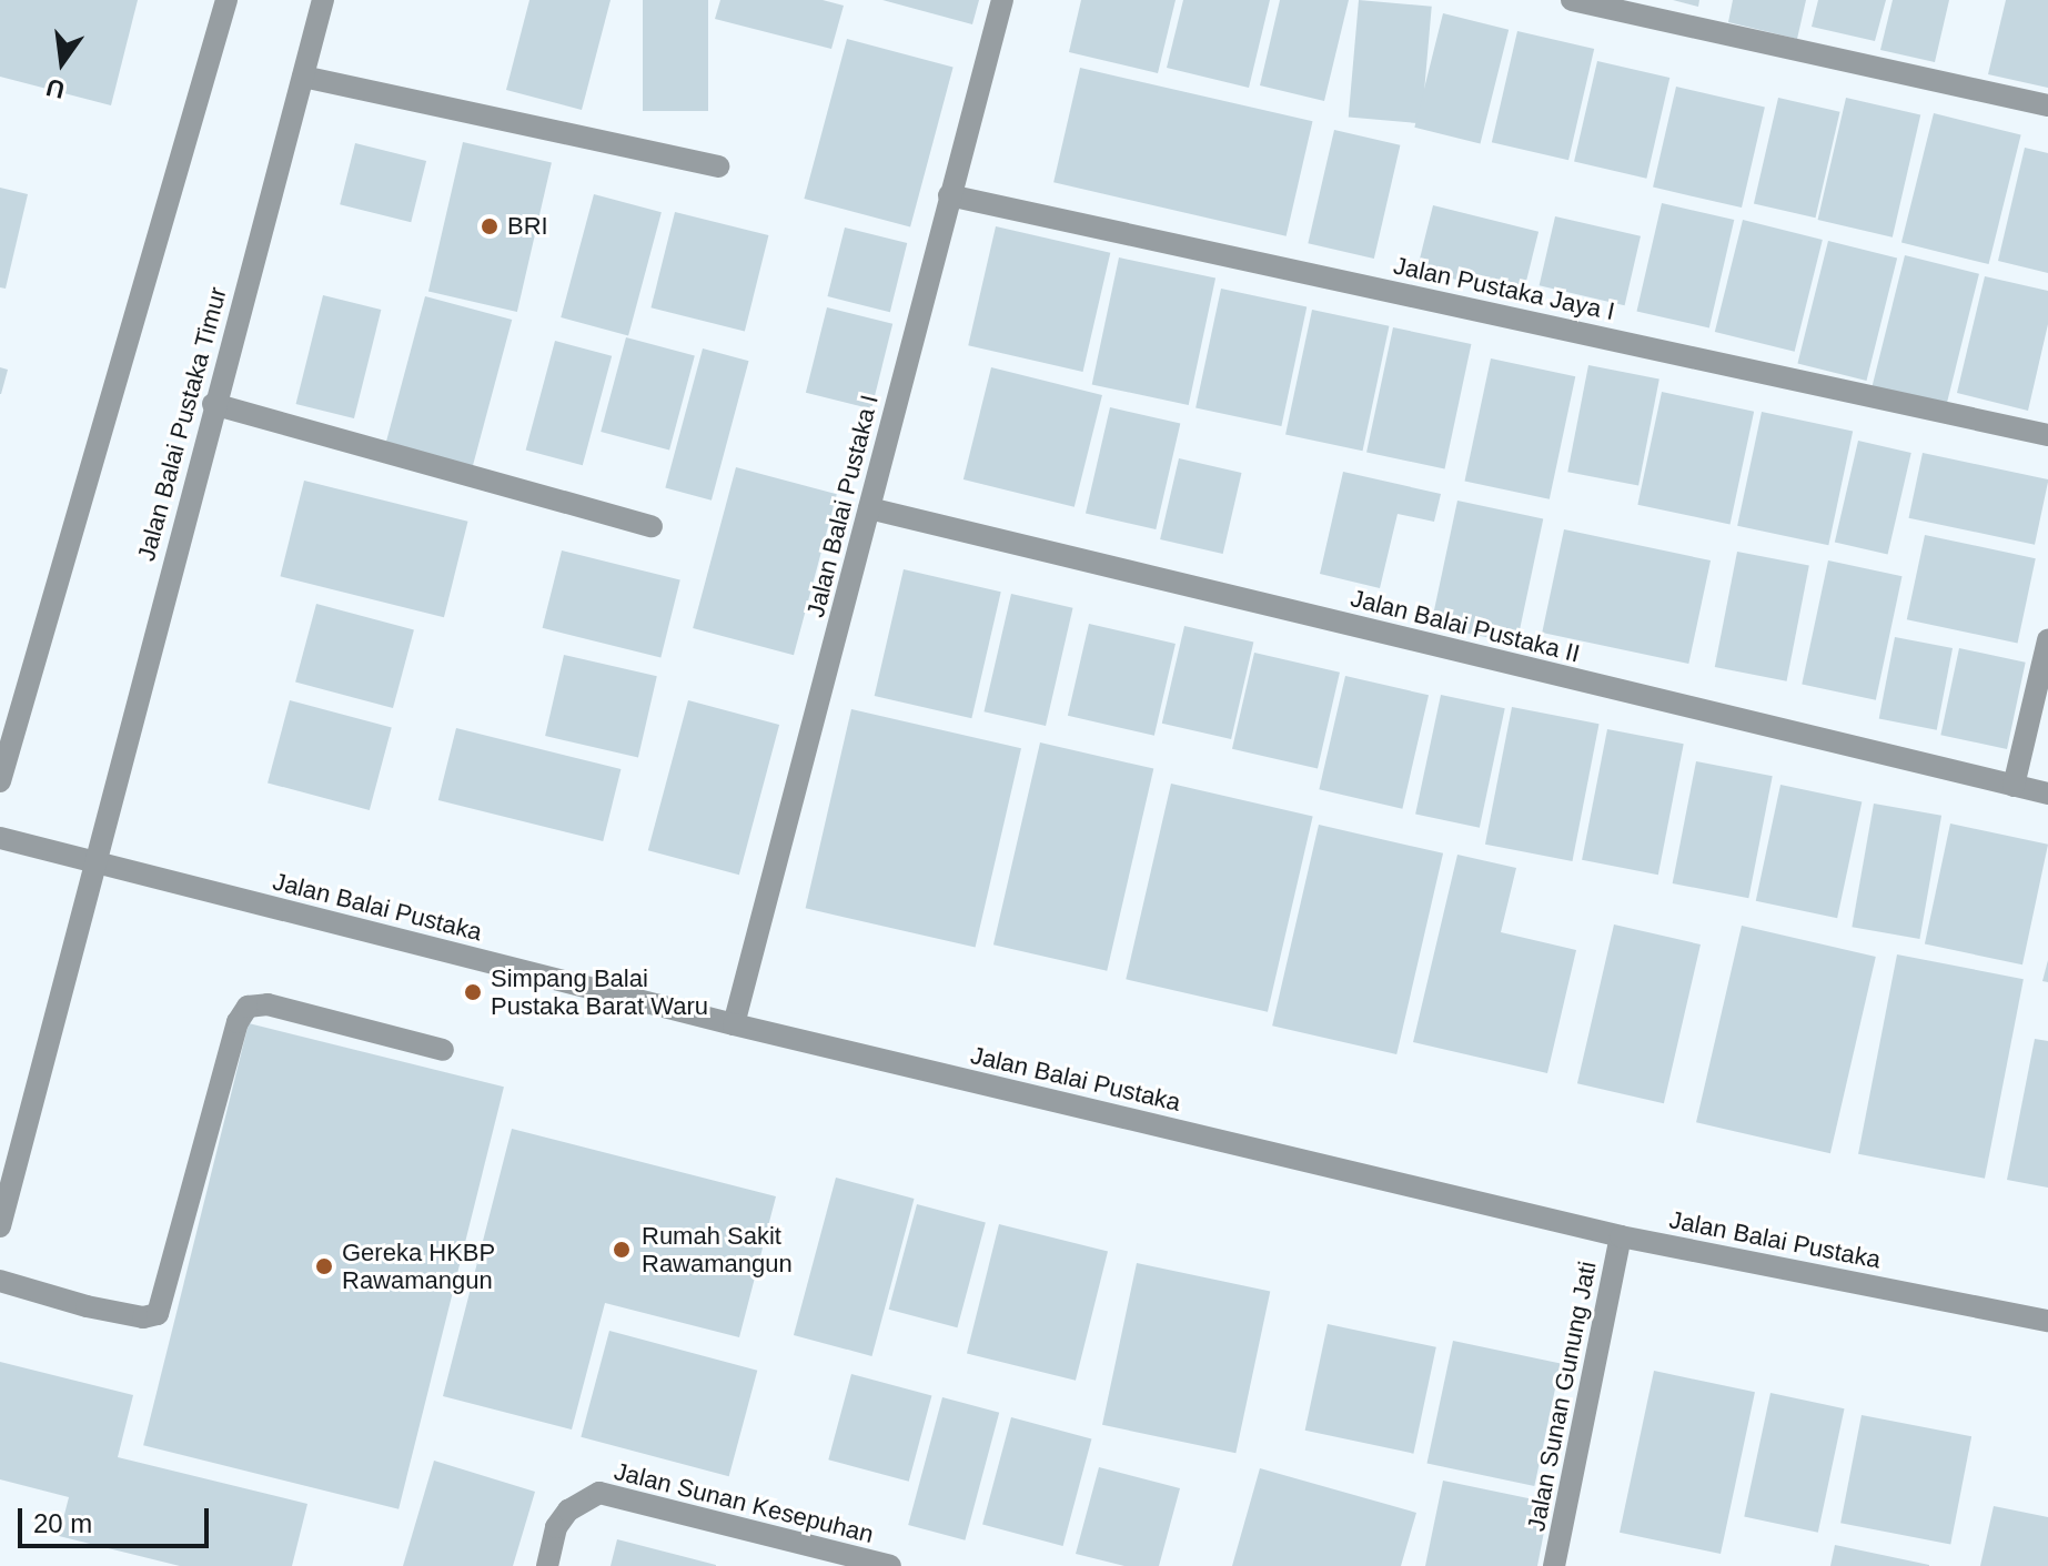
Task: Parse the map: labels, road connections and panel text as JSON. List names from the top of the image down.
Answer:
{
  "streets": {
    "street": [
      "Jalan Pustaka Jaya I",
      "Jalan Balai Pustaka Timur",
      "Jalan Balai Pustaka I",
      "Jalan Balai Pustaka II",
      "Jalan Balai Pustaka",
      "Jalan Sunan Gunung Jati",
      "Jalan Sunan Kesepuhan"
    ]
  },
  "crossings": [
    ["Jalan Pustaka Jaya I", "Jalan Balai Pustaka I"],
    ["Jalan Balai Pustaka Timur", "Jalan Balai Pustaka"],
    ["Jalan Balai Pustaka I", "Jalan Balai Pustaka II"],
    ["Jalan Balai Pustaka I", "Jalan Balai Pustaka"],
    ["Jalan Balai Pustaka", "Jalan Sunan Gunung Jati"]
  ],
  "places": [
    "BRI",
    "Simpang Balai Pustaka Barat Waru",
    "Rumah Sakit Rawamangun",
    "Gereka HKBP Rawamangun"
  ],
  "scale_bar": "20 m",
  "north": "bottom"
}
